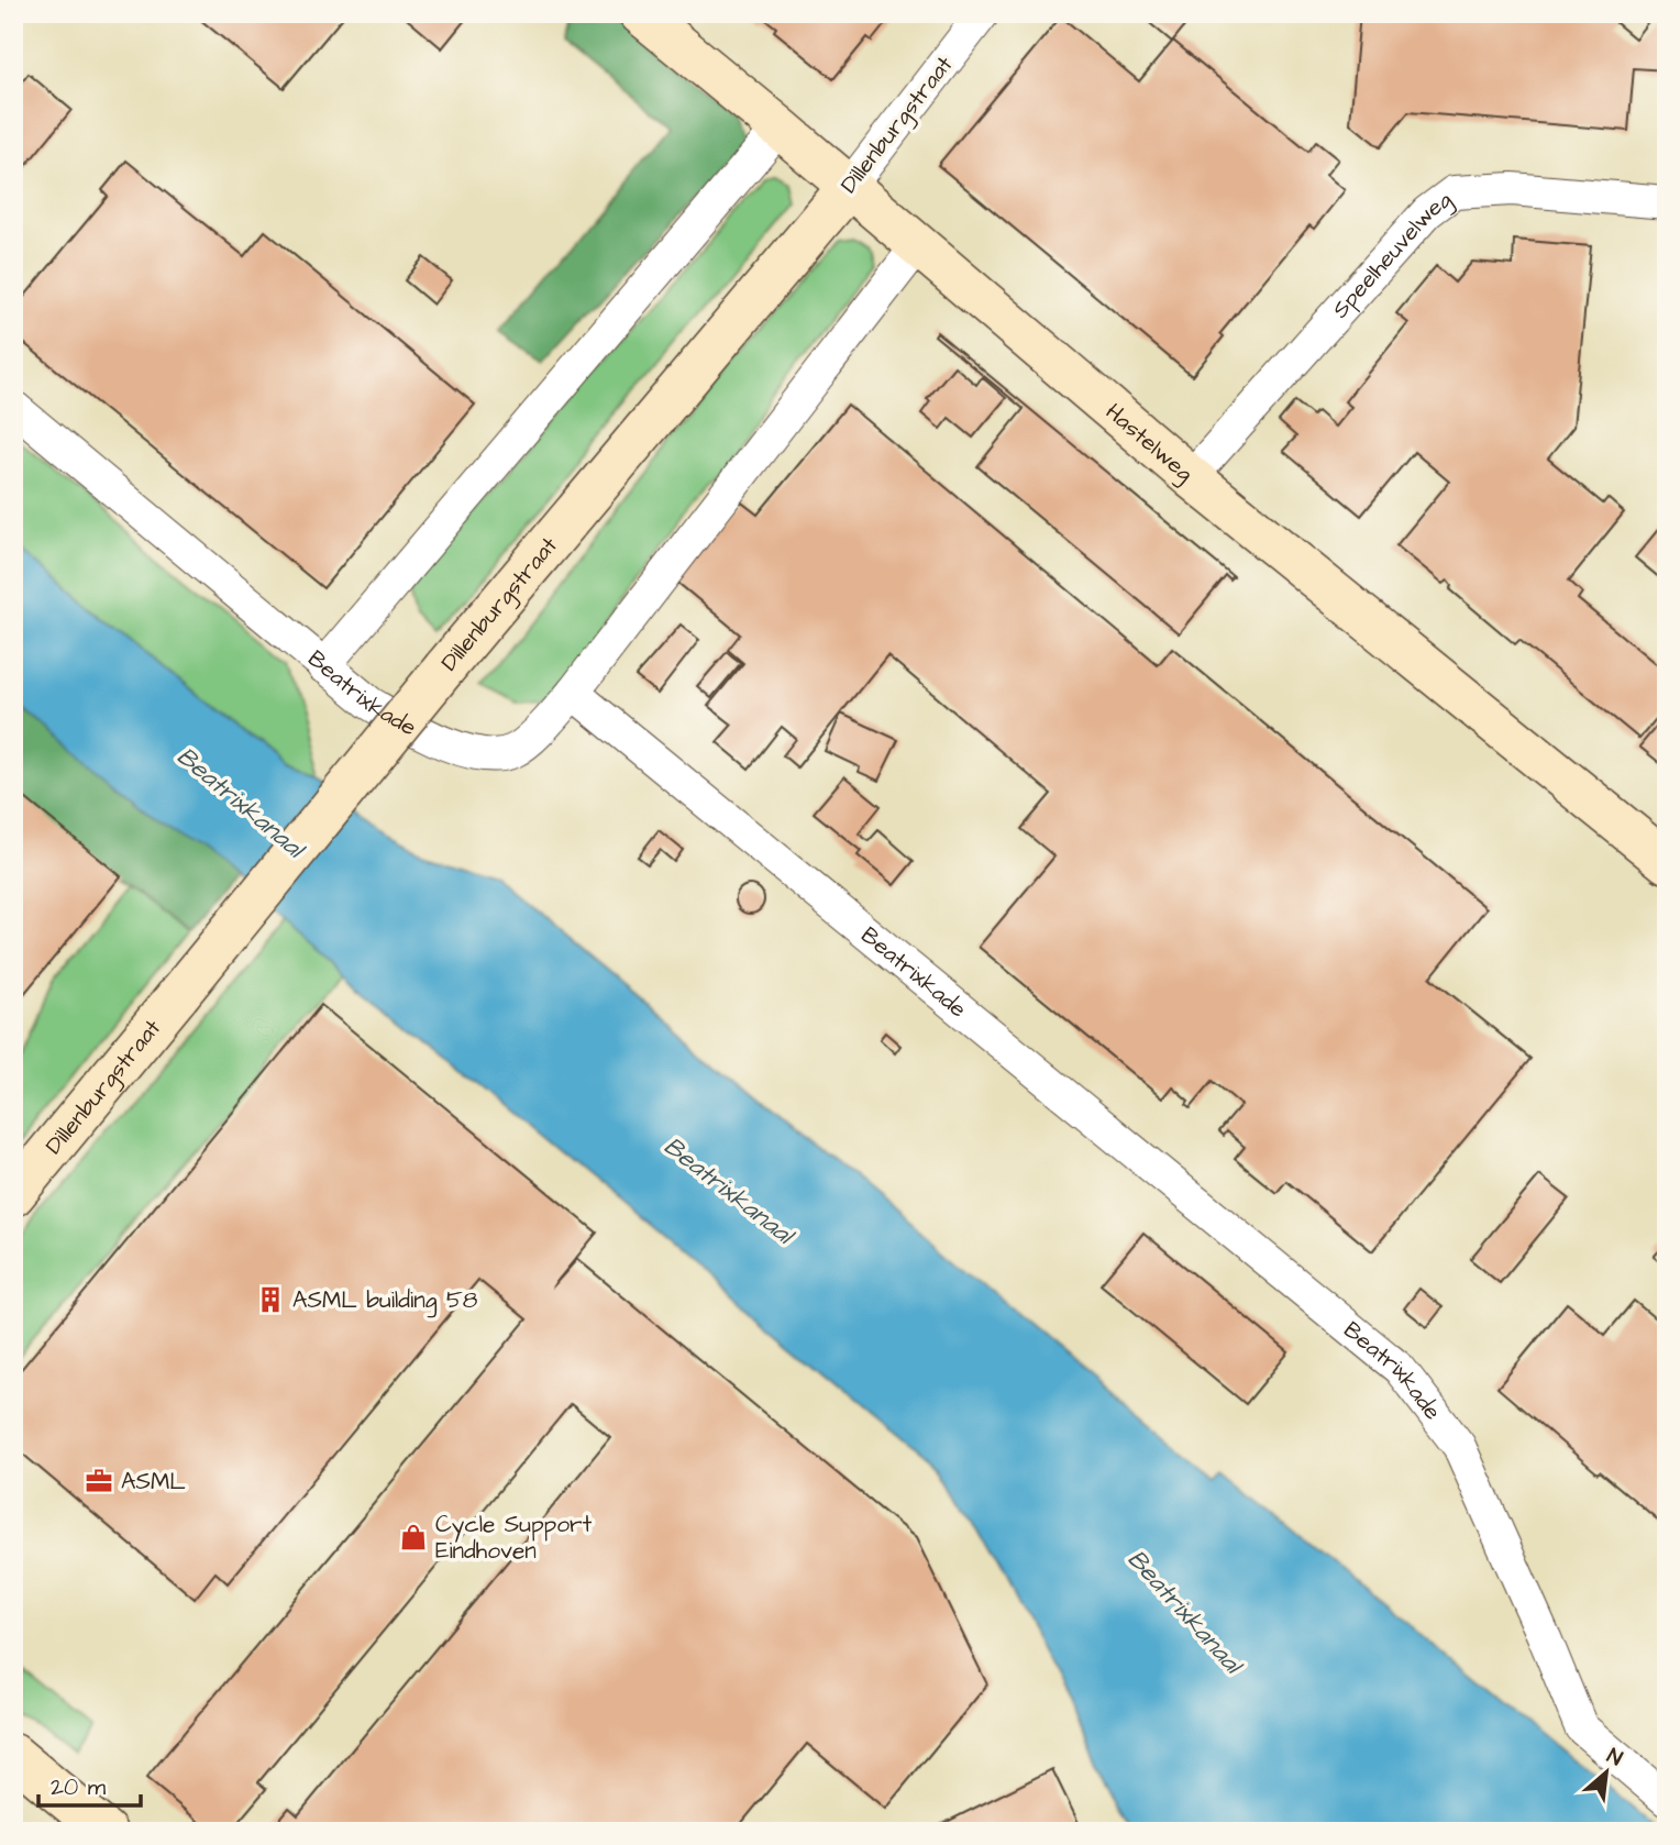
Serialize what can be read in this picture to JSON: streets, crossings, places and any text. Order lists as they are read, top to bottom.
{
  "streets": {
    "street": [
      "Dillenburgstraat",
      "Speelheuvelweg",
      "Hastelweg",
      "Beatrixkade"
    ]
  },
  "crossings": [
    ["Dillenburgstraat", "Hastelweg"],
    ["Speelheuvelweg", "Hastelweg"]
  ],
  "water": ["Beatrixkanaal"],
  "places": {
    "building": ["ASML building 58"],
    "office": ["ASML"],
    "shop": ["Cycle Support Eindhoven"]
  },
  "scale_bar": "20 m",
  "north": "top right"
}
